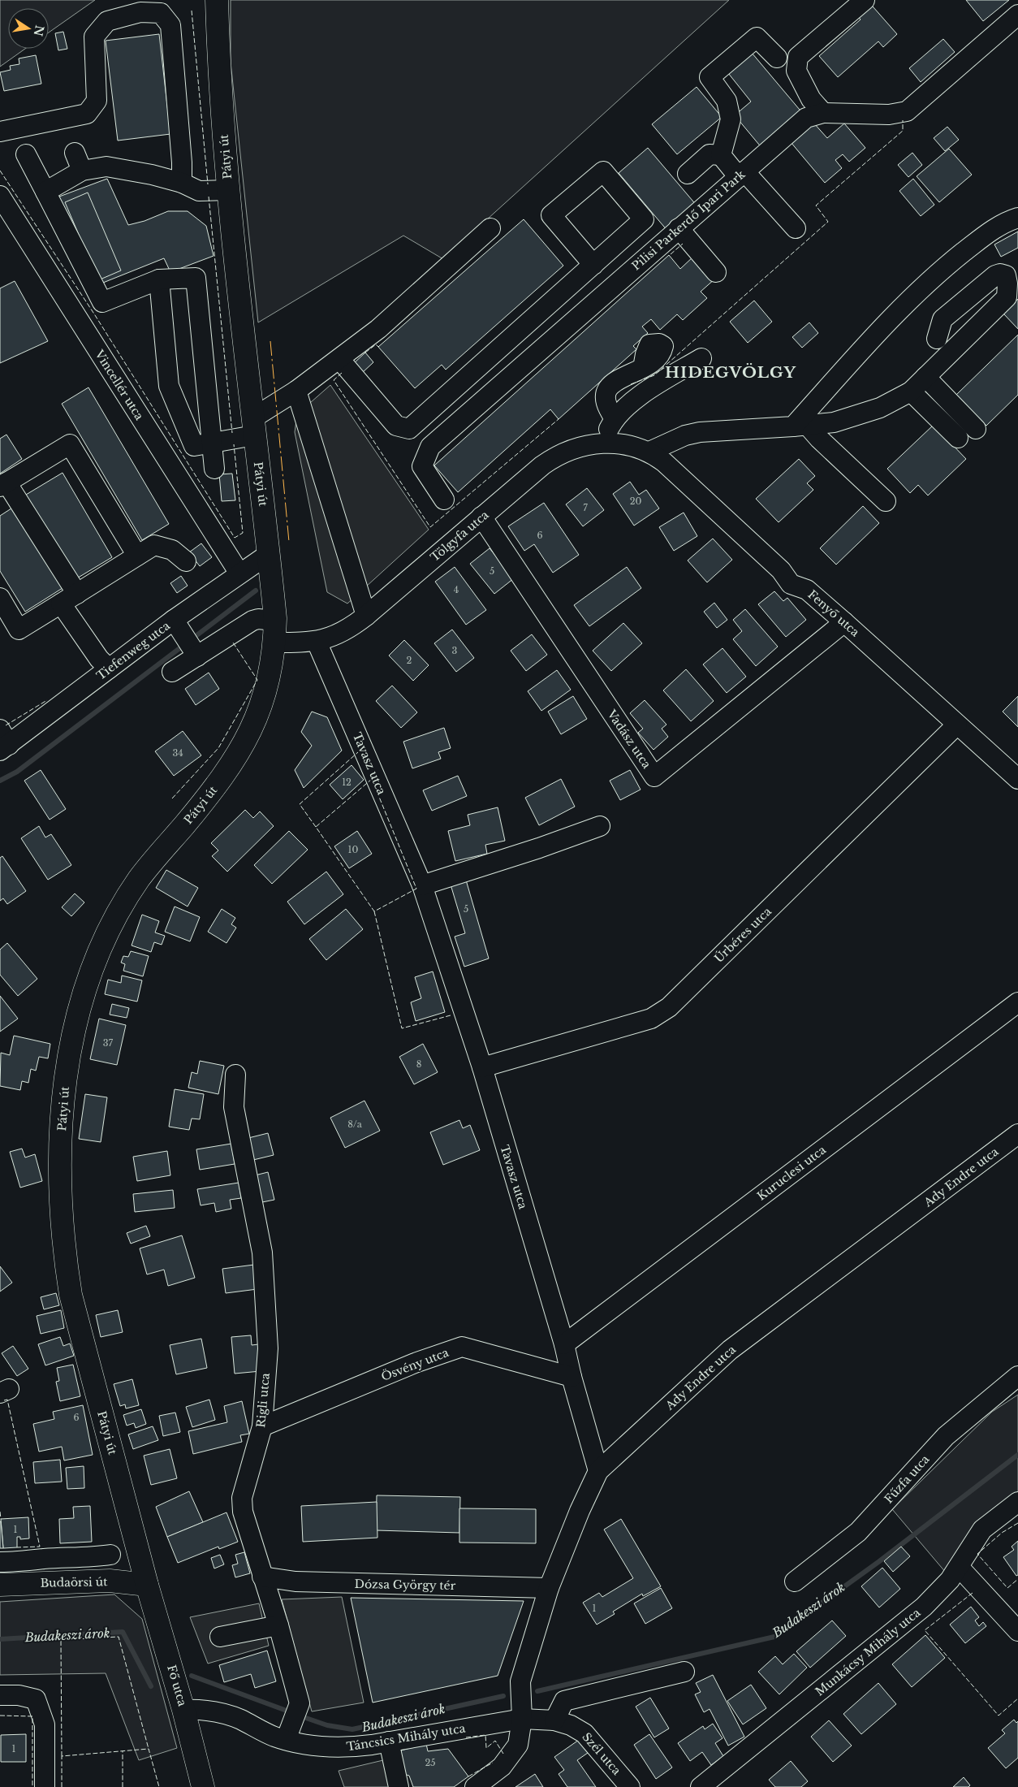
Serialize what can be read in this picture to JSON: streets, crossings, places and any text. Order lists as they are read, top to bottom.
{
  "streets": {
    "main road": ["Pátyi út", "Budaörsi út", "Fő utca"],
    "street": [
      "Pilisi Parkerdő Ipari Park",
      "Vincellér utca",
      "Tölgyfa utca",
      "Fenyő utca",
      "Tiefenweg utca",
      "Vadász utca",
      "Tavasz utca",
      "Úrbéres utca",
      "Kuruclesi utca",
      "Ady Endre utca",
      "Ösvény utca",
      "Rigli utca",
      "Fűzfa utca",
      "Dózsa György tér",
      "Munkácsy Mihály utca",
      "Táncsics Mihály utca",
      "Szél utca"
    ]
  },
  "crossings": [
    ["Pátyi út", "Tölgyfa utca"],
    ["Pátyi út", "Tiefenweg utca"],
    ["Pátyi út", "Budaörsi út"],
    ["Pátyi út", "Fő utca"],
    ["Vincellér utca", "Tiefenweg utca"],
    ["Tölgyfa utca", "Fenyő utca"],
    ["Tölgyfa utca", "Vadász utca"],
    ["Tölgyfa utca", "Tavasz utca"],
    ["Fenyő utca", "Vadász utca"],
    ["Fenyő utca", "Úrbéres utca"],
    ["Tavasz utca", "Úrbéres utca"],
    ["Tavasz utca", "Kuruclesi utca"],
    ["Tavasz utca", "Ady Endre utca"],
    ["Tavasz utca", "Ösvény utca"],
    ["Ady Endre utca", "Dózsa György tér"],
    ["Ady Endre utca", "Táncsics Mihály utca"],
    ["Ady Endre utca", "Szél utca"],
    ["Ösvény utca", "Rigli utca"],
    ["Rigli utca", "Dózsa György tér"],
    ["Rigli utca", "Táncsics Mihály utca"],
    ["Budaörsi út", "Fő utca"],
    ["Fő utca", "Táncsics Mihály utca"],
    ["Táncsics Mihály utca", "Szél utca"]
  ],
  "districts": ["HIDEGVÖLGY"],
  "water": ["Budakeszi árok"],
  "house_numbers": [
    "20",
    "7",
    "6",
    "5",
    "4",
    "3",
    "2",
    "34",
    "12",
    "10",
    "5",
    "37",
    "8",
    "8/a",
    "6",
    "1",
    "1",
    "1",
    "25"
  ],
  "north": "right"
}
